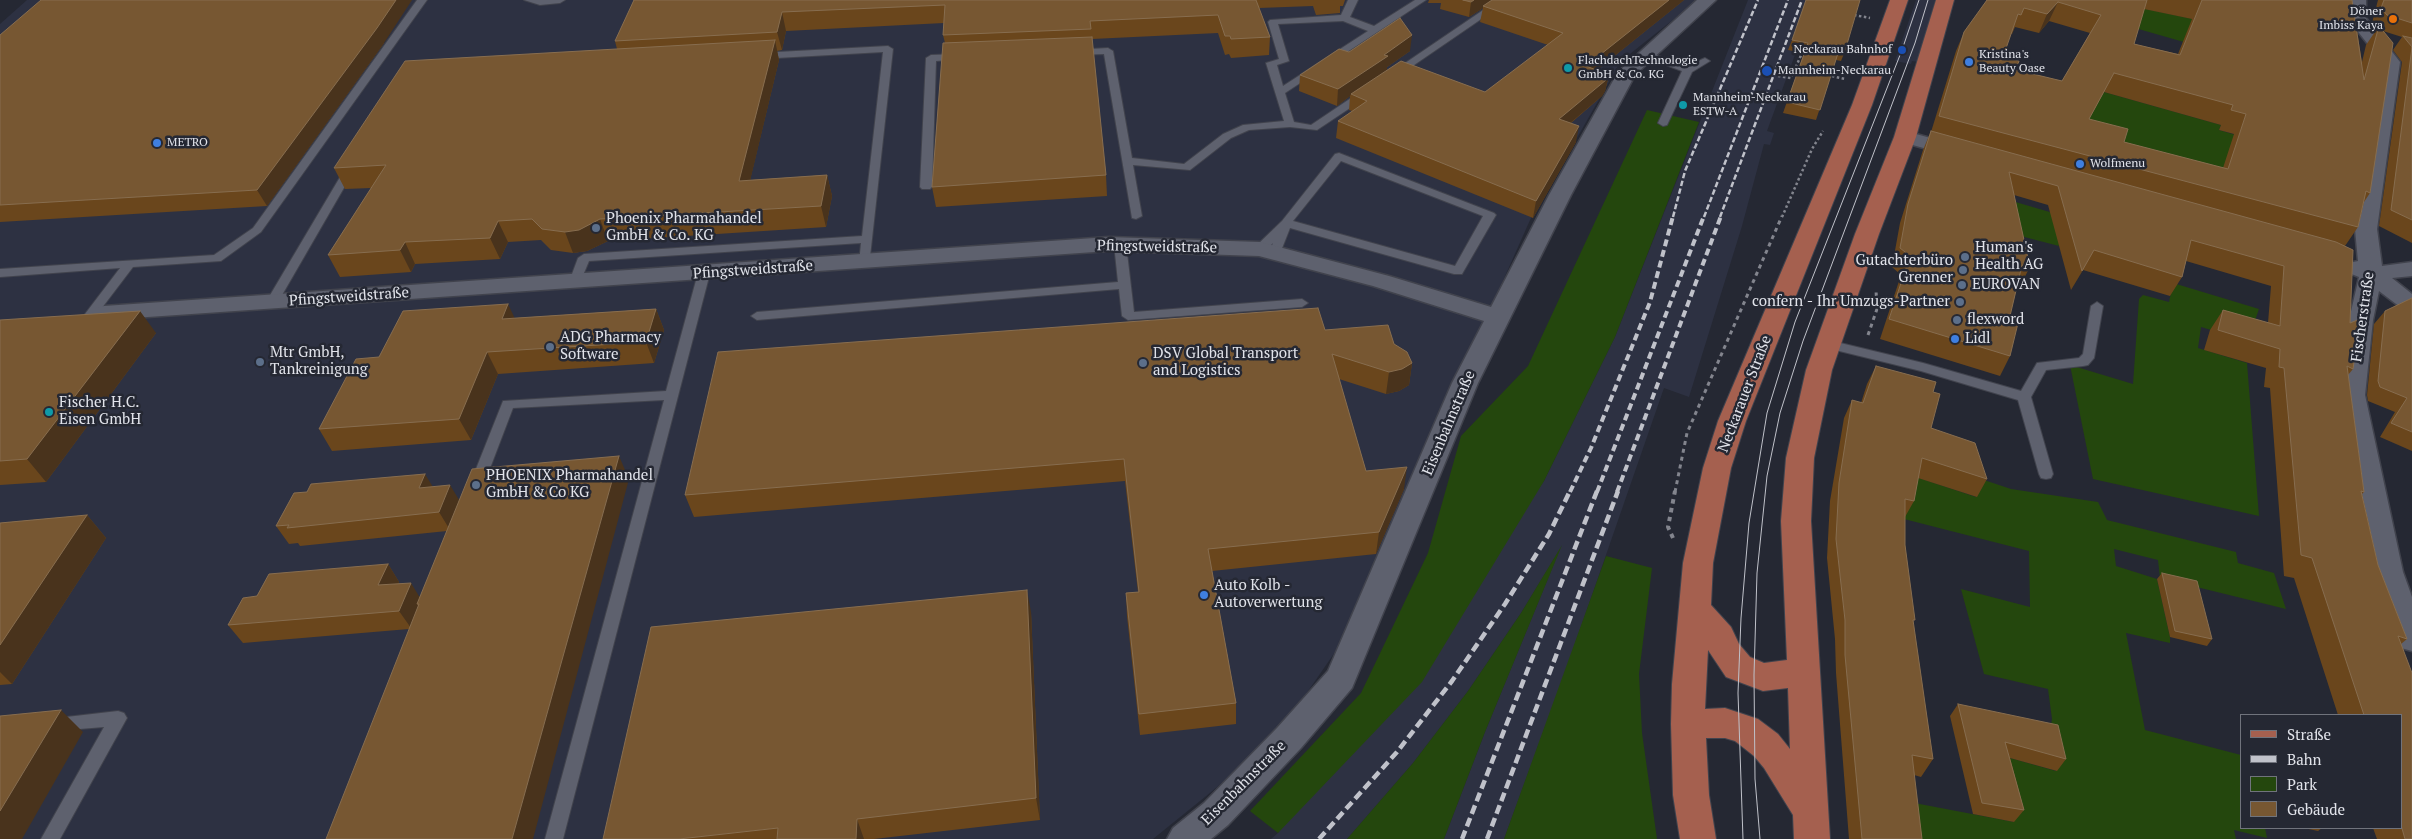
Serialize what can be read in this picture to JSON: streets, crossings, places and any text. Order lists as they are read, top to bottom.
{
  "streets": {
    "main road": ["Neckarauer Straße"],
    "street": ["Pfingstweidstraße", "Fischerstraße", "Eisenbahnstraße"]
  },
  "crossings": [
    ["Pfingstweidstraße", "Eisenbahnstraße"]
  ],
  "places": [
    "Döner Imbiss Kaya",
    "Neckarau Bahnhof",
    "Kristina's Beauty Oase",
    "FlachdachTechnologie GmbH & Co. KG",
    "Mannheim-Neckarau",
    "Mannheim-Neckarau ESTW-A",
    "METRO",
    "Wolfmenu",
    "Phoenix Pharmahandel GmbH & Co. KG",
    "Human's Health AG",
    "Gutachterbüro Grenner",
    "EUROVAN",
    "confern - Ihr Umzugs-Partner",
    "flexword",
    "Lidl",
    "ADG Pharmacy Software",
    "Mtr GmbH, Tankreinigung",
    "DSV Global Transport and Logistics",
    "Fischer H.C. Eisen GmbH",
    "PHOENIX Pharmahandel GmbH & Co KG",
    "Auto Kolb - Autoverwertung"
  ],
  "legend": [
    "Straße",
    "Bahn",
    "Park",
    "Gebäude"
  ]
}
